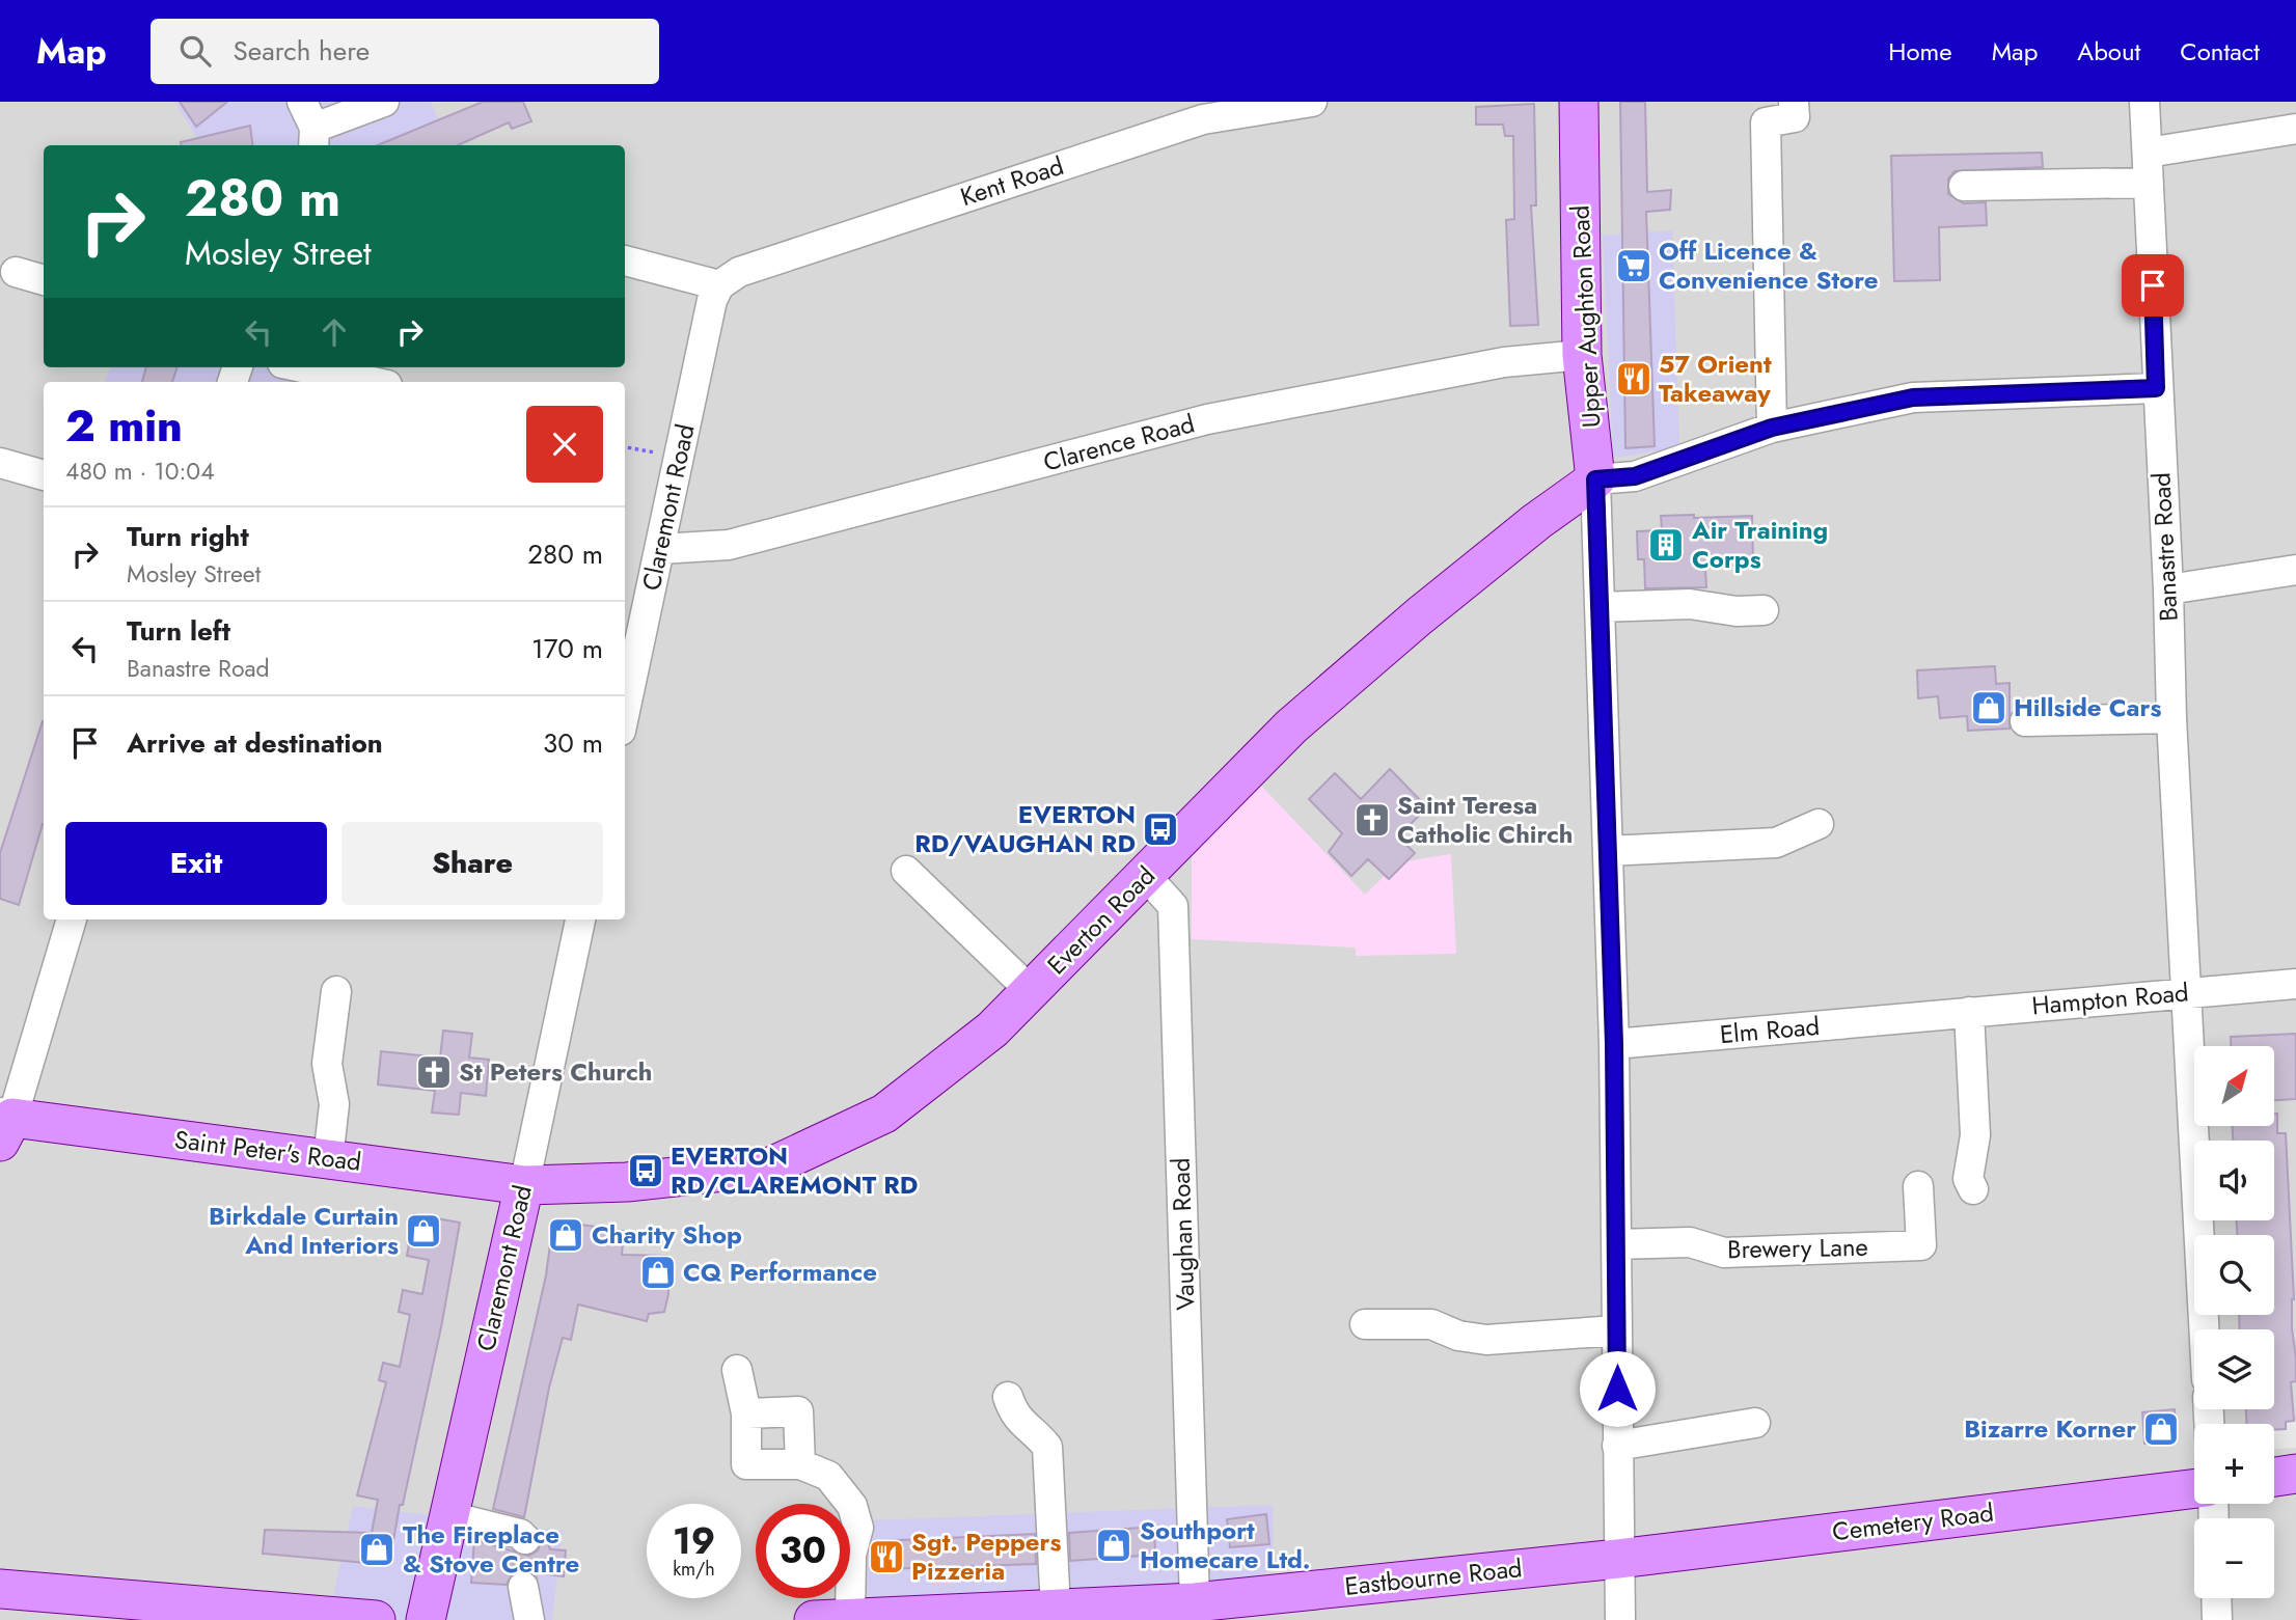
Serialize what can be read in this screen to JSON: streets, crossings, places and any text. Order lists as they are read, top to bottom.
{
  "streets": {
    "main road": [
      "Upper Aughton Road",
      "Claremont Road",
      "Everton Road",
      "Saint Peter's Road",
      "Cemetery Road",
      "Eastbourne Road"
    ],
    "street": [
      "Kent Road",
      "Clarence Road",
      "Banastre Road",
      "Hampton Road",
      "Elm Road",
      "Vaughan Road",
      "Brewery Lane"
    ]
  },
  "crossings": [
    ["Kent Road", "Claremont Road"],
    ["Upper Aughton Road", "Clarence Road"],
    ["Upper Aughton Road", "Everton Road"],
    ["Upper Aughton Road", "Elm Road"],
    ["Upper Aughton Road", "Brewery Lane"],
    ["Upper Aughton Road", "Cemetery Road"],
    ["Upper Aughton Road", "Eastbourne Road"],
    ["Clarence Road", "Claremont Road"],
    ["Claremont Road", "Everton Road"],
    ["Claremont Road", "Saint Peter's Road"],
    ["Banastre Road", "Hampton Road"],
    ["Everton Road", "Saint Peter's Road"],
    ["Everton Road", "Vaughan Road"],
    ["Hampton Road", "Elm Road"],
    ["Vaughan Road", "Eastbourne Road"],
    ["Cemetery Road", "Eastbourne Road"]
  ],
  "places": {
    "supermarket": ["Off Licence & Convenience Store"],
    "restaurant": ["57 Orient Takeaway", "Sgt. Peppers Pizzeria"],
    "building": ["Air Training Corps"],
    "shop": [
      "Hillside Cars",
      "Birkdale Curtain And Interiors",
      "Charity Shop",
      "CQ Performance",
      "Bizarre Korner",
      "Southport Homecare Ltd.",
      "The Fireplace & Stove Centre"
    ],
    "church": ["Saint Teresa Catholic Chirch", "St Peters Church"],
    "bus stop": ["EVERTON RD/VAUGHAN RD", "EVERTON RD/CLAREMONT RD"]
  },
  "north": "top right",
  "page": {
    "header": "Map",
    "search": "Search here",
    "nav": [
      "Home",
      "Map",
      "About",
      "Contact"
    ],
    "turn": ["280 m", "Mosley Street"],
    "heading": ["2 min", "480 m · 10:04"],
    "list": [
      {
        "name": "Turn right",
        "note": "Mosley Street",
        "value": "280 m"
      },
      {
        "name": "Turn left",
        "note": "Banastre Road",
        "value": "170 m"
      },
      {
        "name": "Arrive at destination",
        "value": "30 m"
      }
    ],
    "buttons": ["Exit", "Share"],
    "map_buttons": ["+", "−"],
    "speed": "19 km/h",
    "limit": "30"
  }
}
